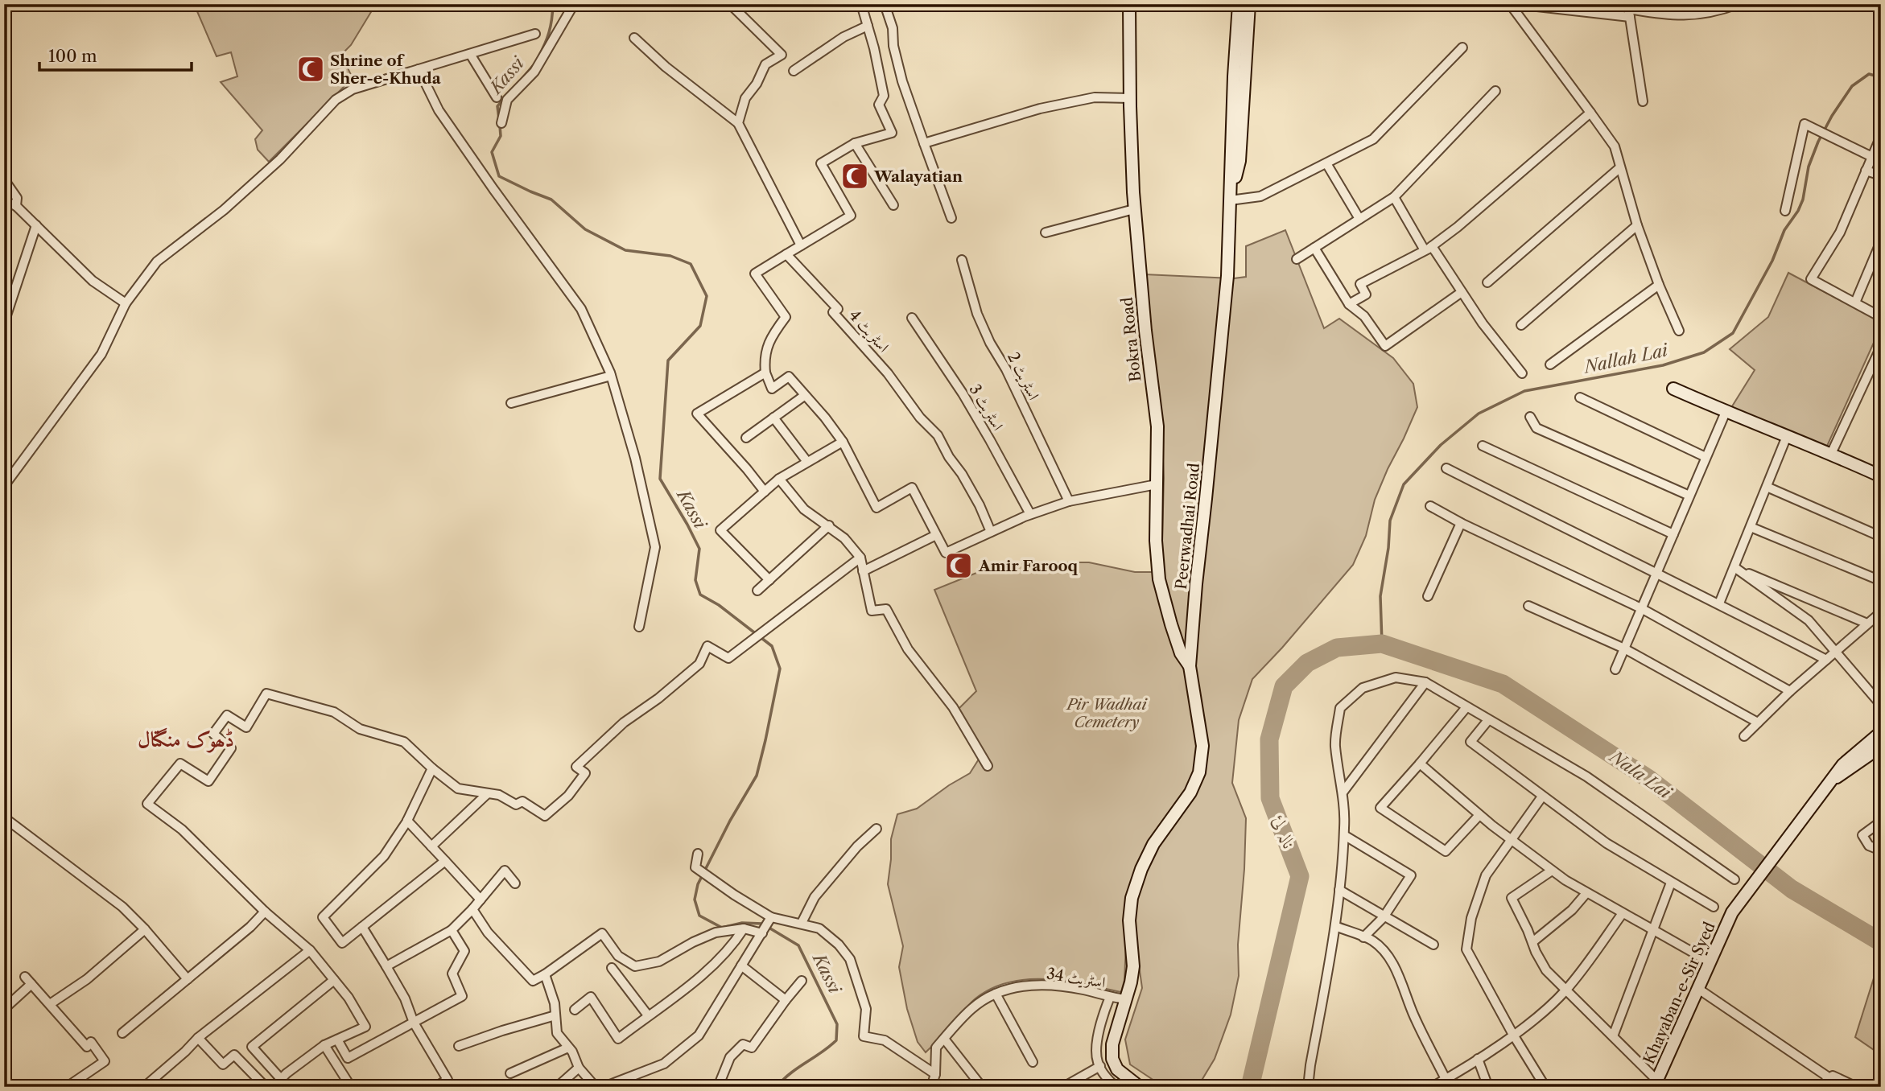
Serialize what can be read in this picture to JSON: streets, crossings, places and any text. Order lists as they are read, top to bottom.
{
  "streets": {
    "main road": ["Bokra Road", "Peerwadhai Road", "Khayaban-e-Sir Syed"],
    "street": [
      "اسٹریٹ 4",
      "اسٹریٹ 2",
      "اسٹریٹ 3",
      "اسٹریٹ 34"
    ]
  },
  "crossings": [
    ["Bokra Road", "Peerwadhai Road"],
    ["Peerwadhai Road", "اسٹریٹ 34"]
  ],
  "districts": ["ڈھوک منگتال"],
  "water": [
    "Kassi",
    "Nallah Lai",
    "Nala Lai",
    "نالہ لئ"
  ],
  "parks": ["Pir Wadhai Cemetery"],
  "places": {
    "mosque": ["Shrine of Sher-e-Khuda", "Walayatian", "Amir Farooq"]
  },
  "scale_bar": "100 m"
}
